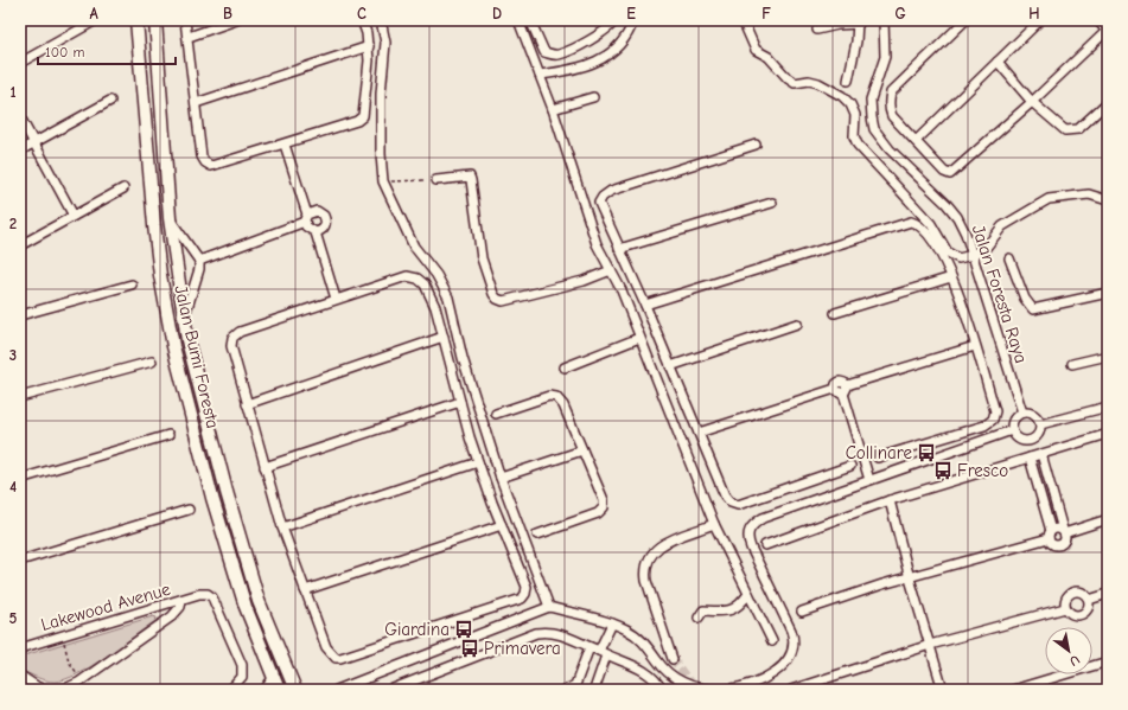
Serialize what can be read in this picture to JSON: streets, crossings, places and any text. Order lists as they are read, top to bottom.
{
  "streets": {
    "main road": ["Jalan Bumi Foresta"],
    "street": ["Jalan Foresta Raya", "Lakewood Avenue"]
  },
  "places": {
    "bus stop": [
      "Collinare",
      "Fresco",
      "Giardina",
      "Primavera"
    ]
  },
  "scale_bar": "100 m",
  "north": "bottom right",
  "grid": {
    "columns": [
      "A",
      "B",
      "C",
      "D",
      "E",
      "F",
      "G",
      "H"
    ],
    "rows": [
      "1",
      "2",
      "3",
      "4",
      "5"
    ]
  }
}
